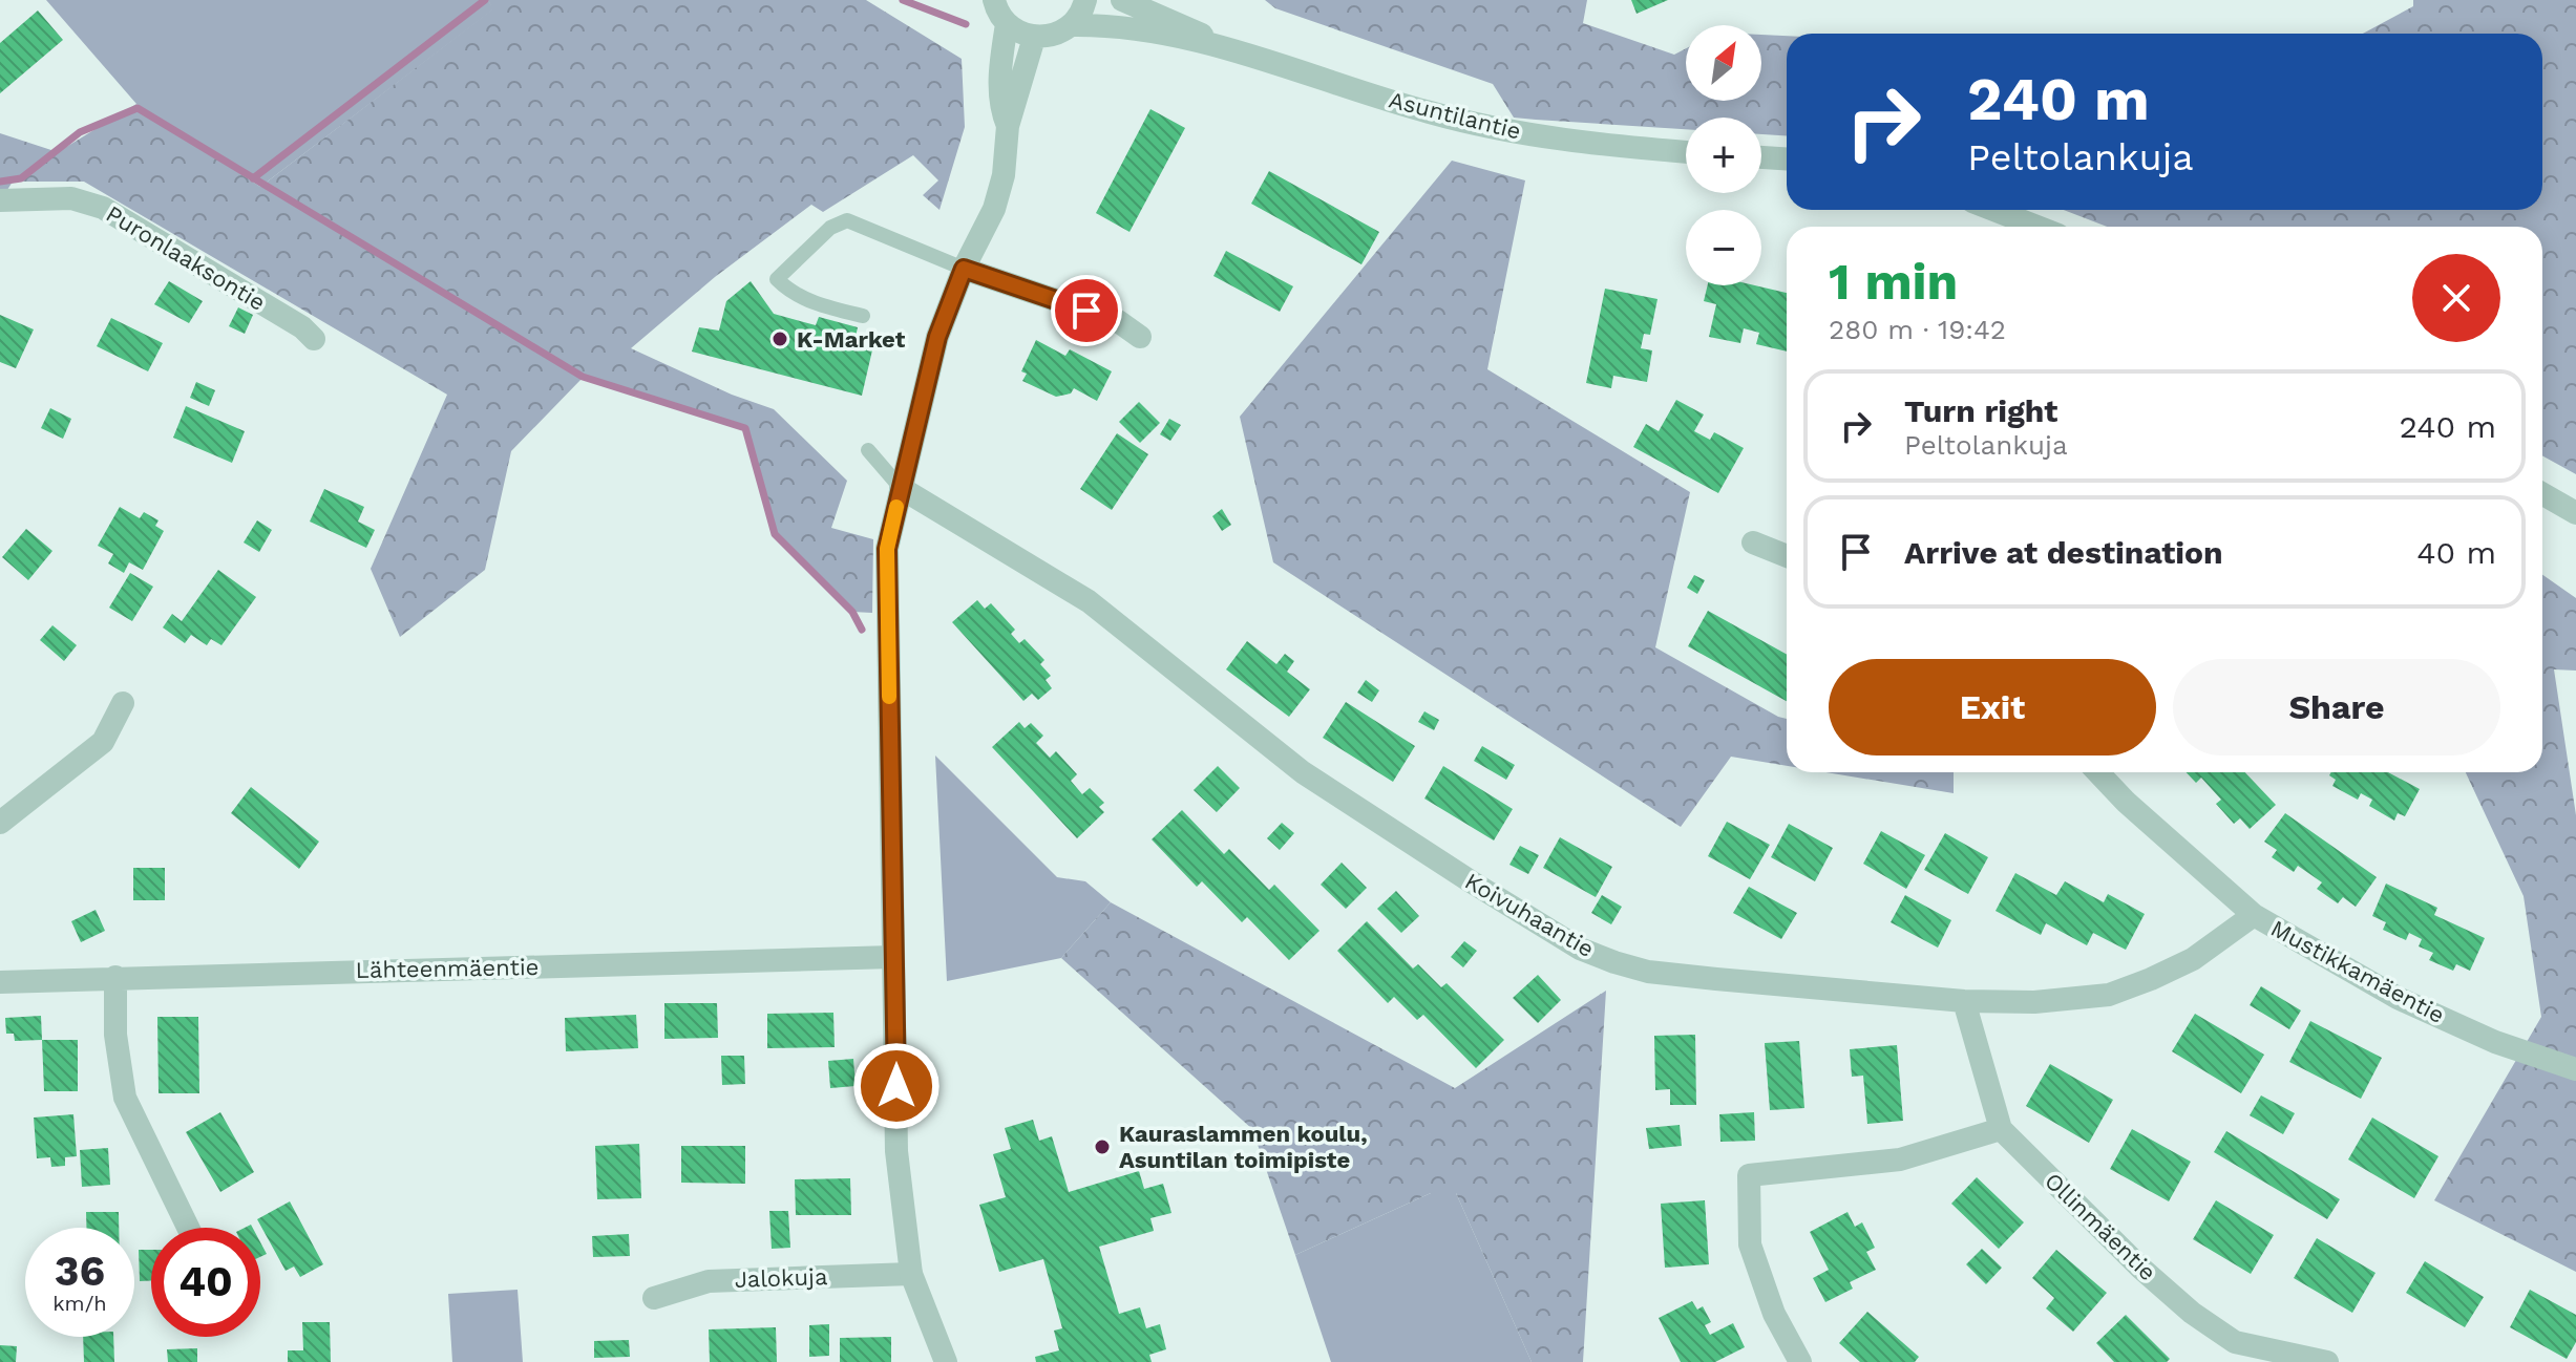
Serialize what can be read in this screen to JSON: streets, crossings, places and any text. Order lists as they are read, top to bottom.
{
  "streets": {
    "street": [
      "Asuntilantie",
      "Puronlaaksontie",
      "Koivuhaantie",
      "Lähteenmäentie",
      "Mustikkamäentie",
      "Ollinmäentie",
      "Jalokuja"
    ]
  },
  "crossings": [
    ["Koivuhaantie", "Mustikkamäentie"],
    ["Koivuhaantie", "Ollinmäentie"]
  ],
  "places": ["K-Market", "Kauraslammen koulu, Asuntilan toimipiste"],
  "north": "top right",
  "page": {
    "map_buttons": ["+", "−"],
    "turn": ["240 m", "Peltolankuja"],
    "heading": ["1 min", "280 m · 19:42"],
    "list": [
      {
        "name": "Turn right",
        "note": "Peltolankuja",
        "value": "240 m"
      },
      {
        "name": "Arrive at destination",
        "value": "40 m"
      }
    ],
    "buttons": ["Exit", "Share"],
    "speed": "36 km/h",
    "limit": "40"
  }
}
